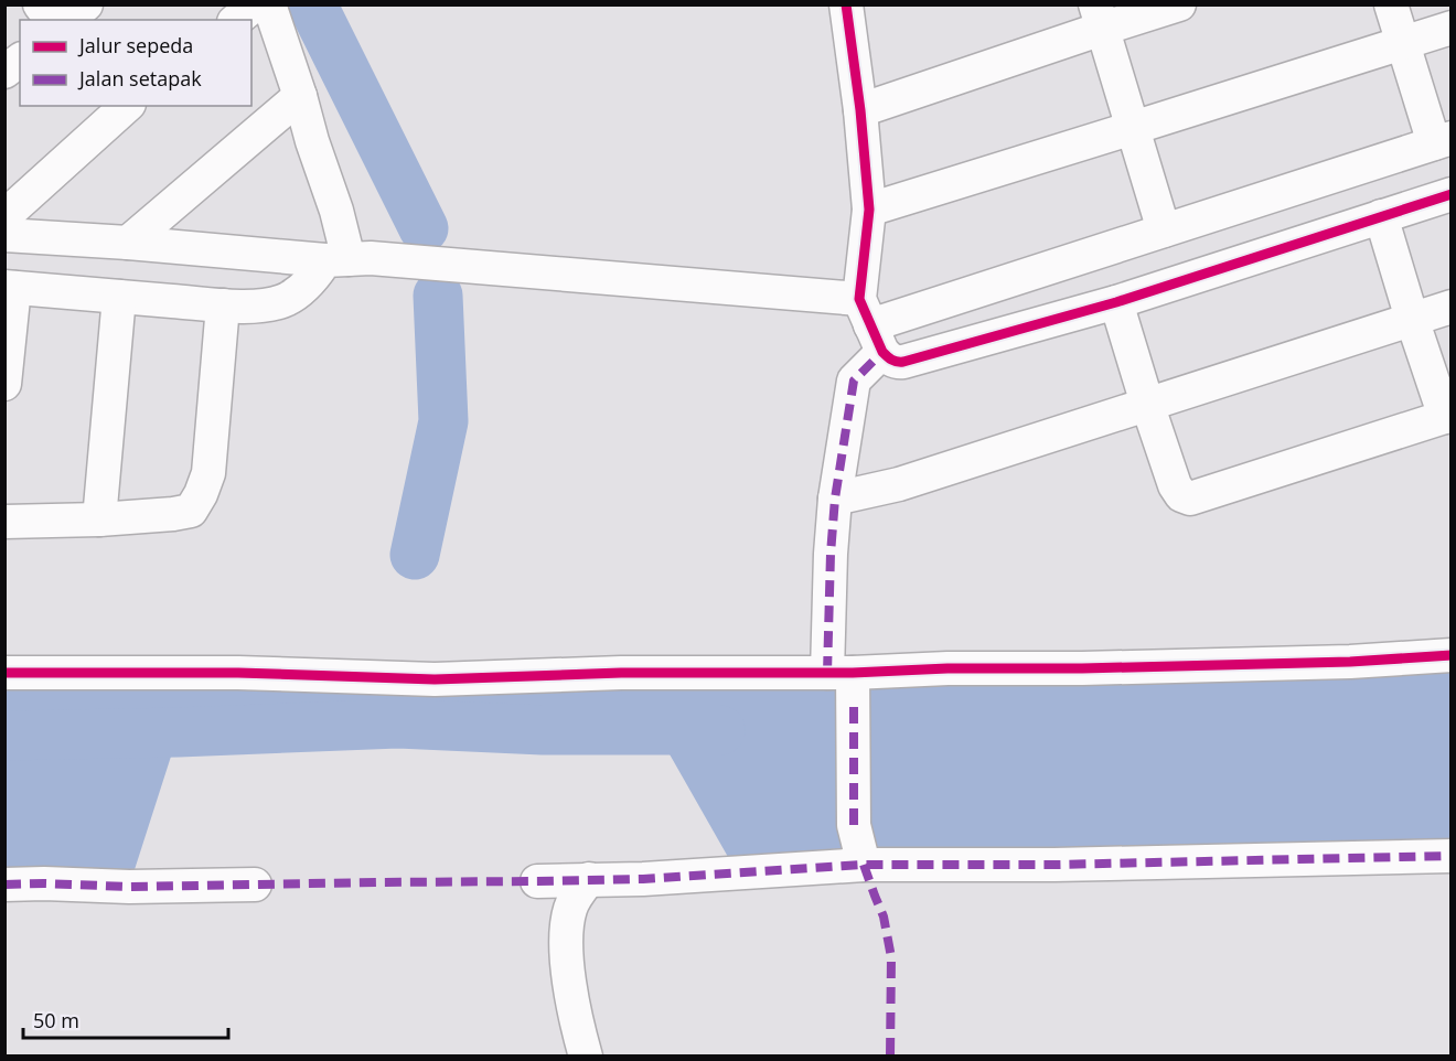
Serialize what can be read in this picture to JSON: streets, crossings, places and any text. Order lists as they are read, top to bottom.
{
  "legend": ["Jalur sepeda", "Jalan setapak"],
  "scale_bar": "50 m"
}
